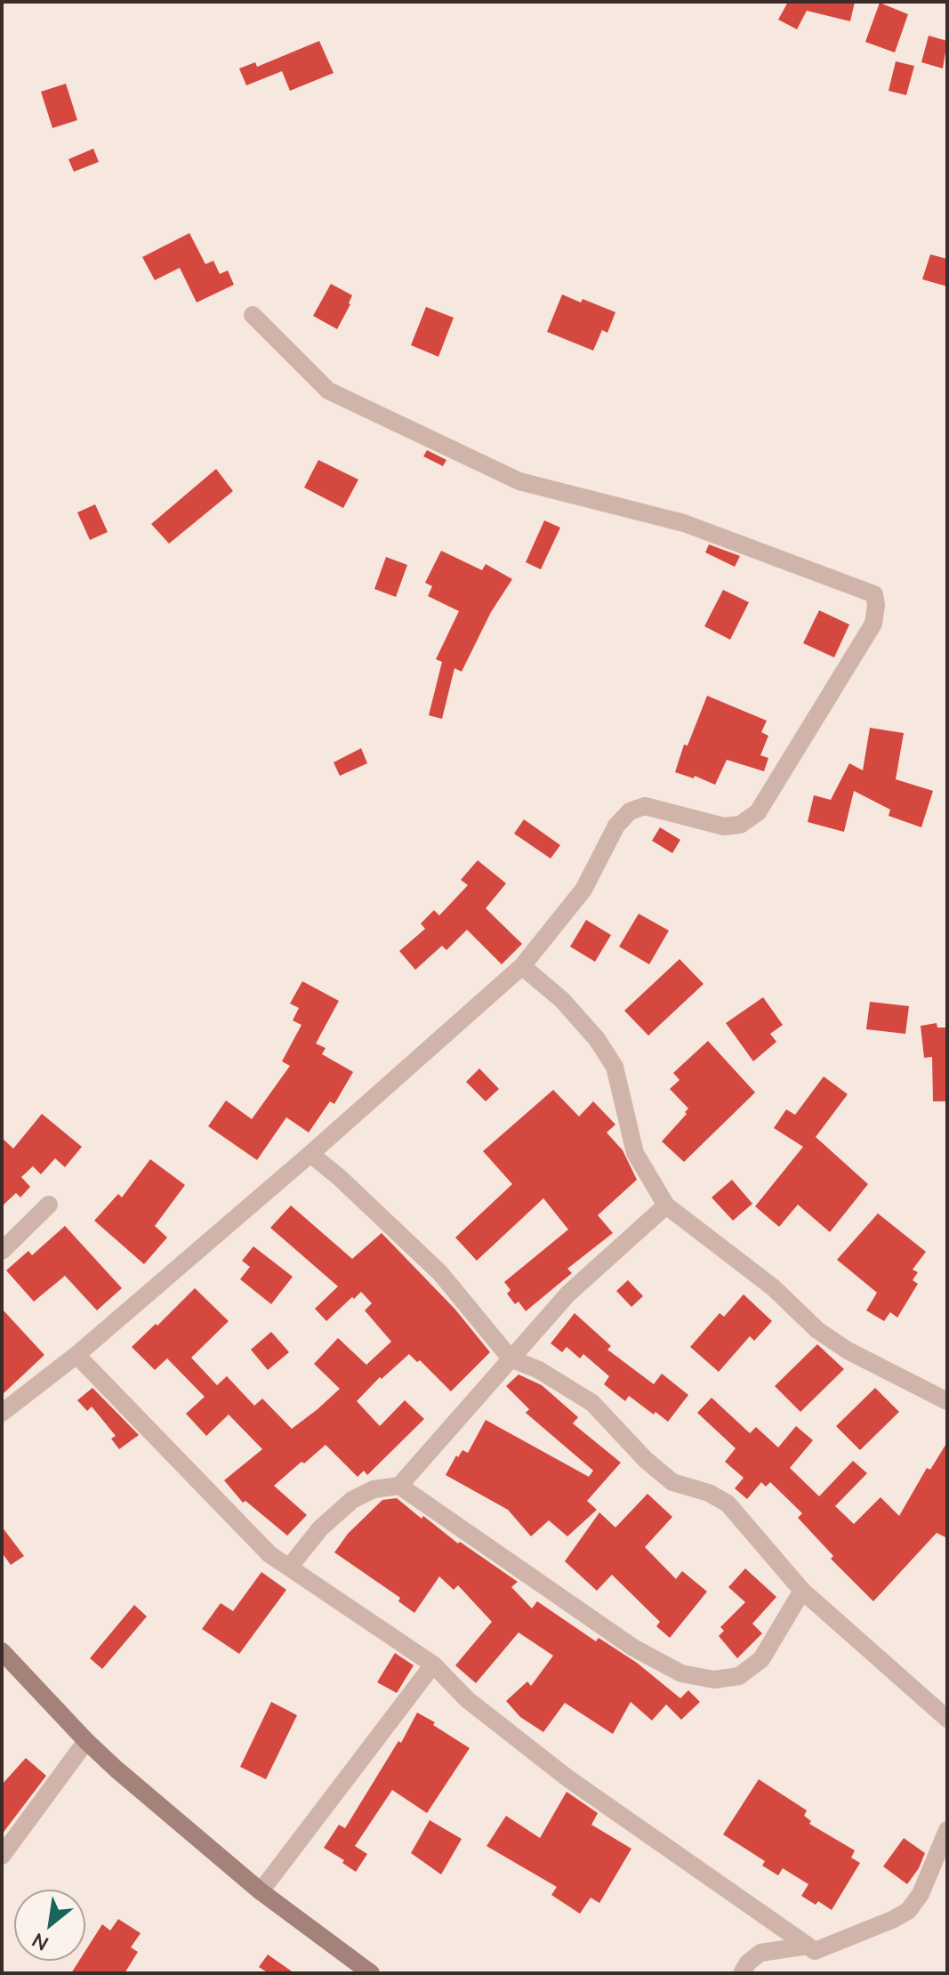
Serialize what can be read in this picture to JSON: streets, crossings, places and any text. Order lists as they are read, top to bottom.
{
  "north": "bottom left"
}
